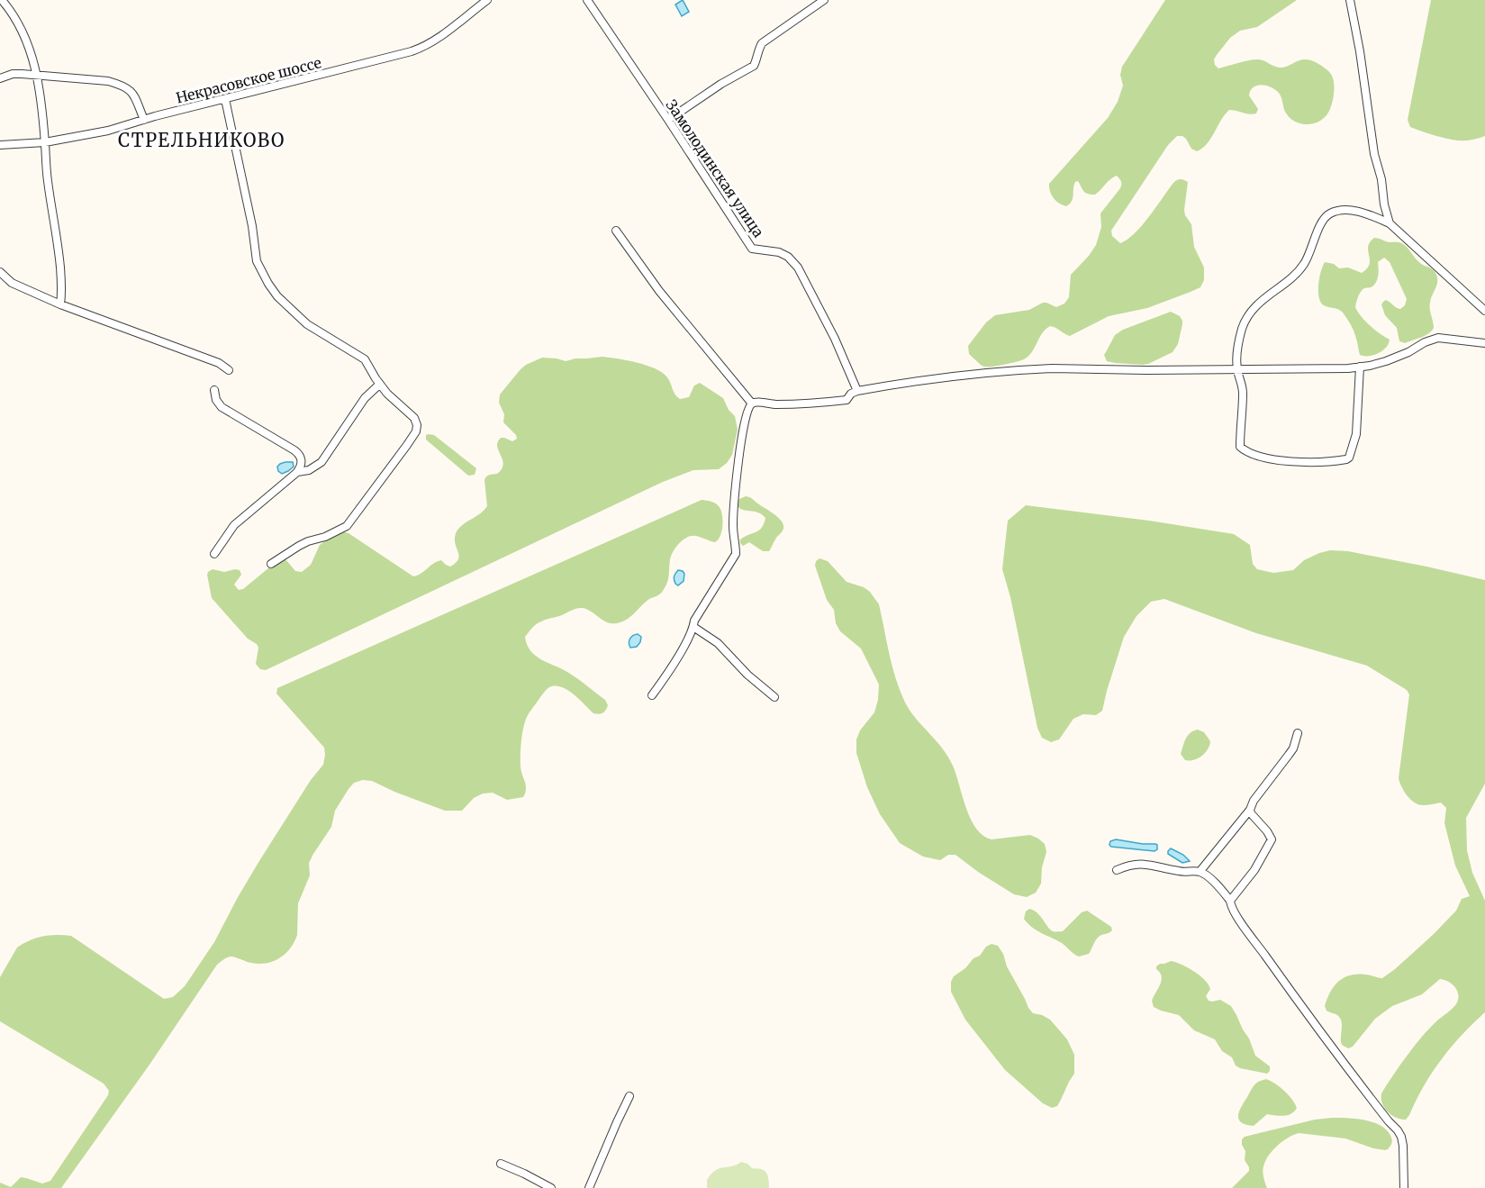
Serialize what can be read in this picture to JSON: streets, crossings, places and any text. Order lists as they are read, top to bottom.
{
  "streets": {
    "street": ["Некрасовское шоссе", "Замолодинская улица"]
  },
  "districts": ["СТРЕЛЬНИКОВО"]
}
